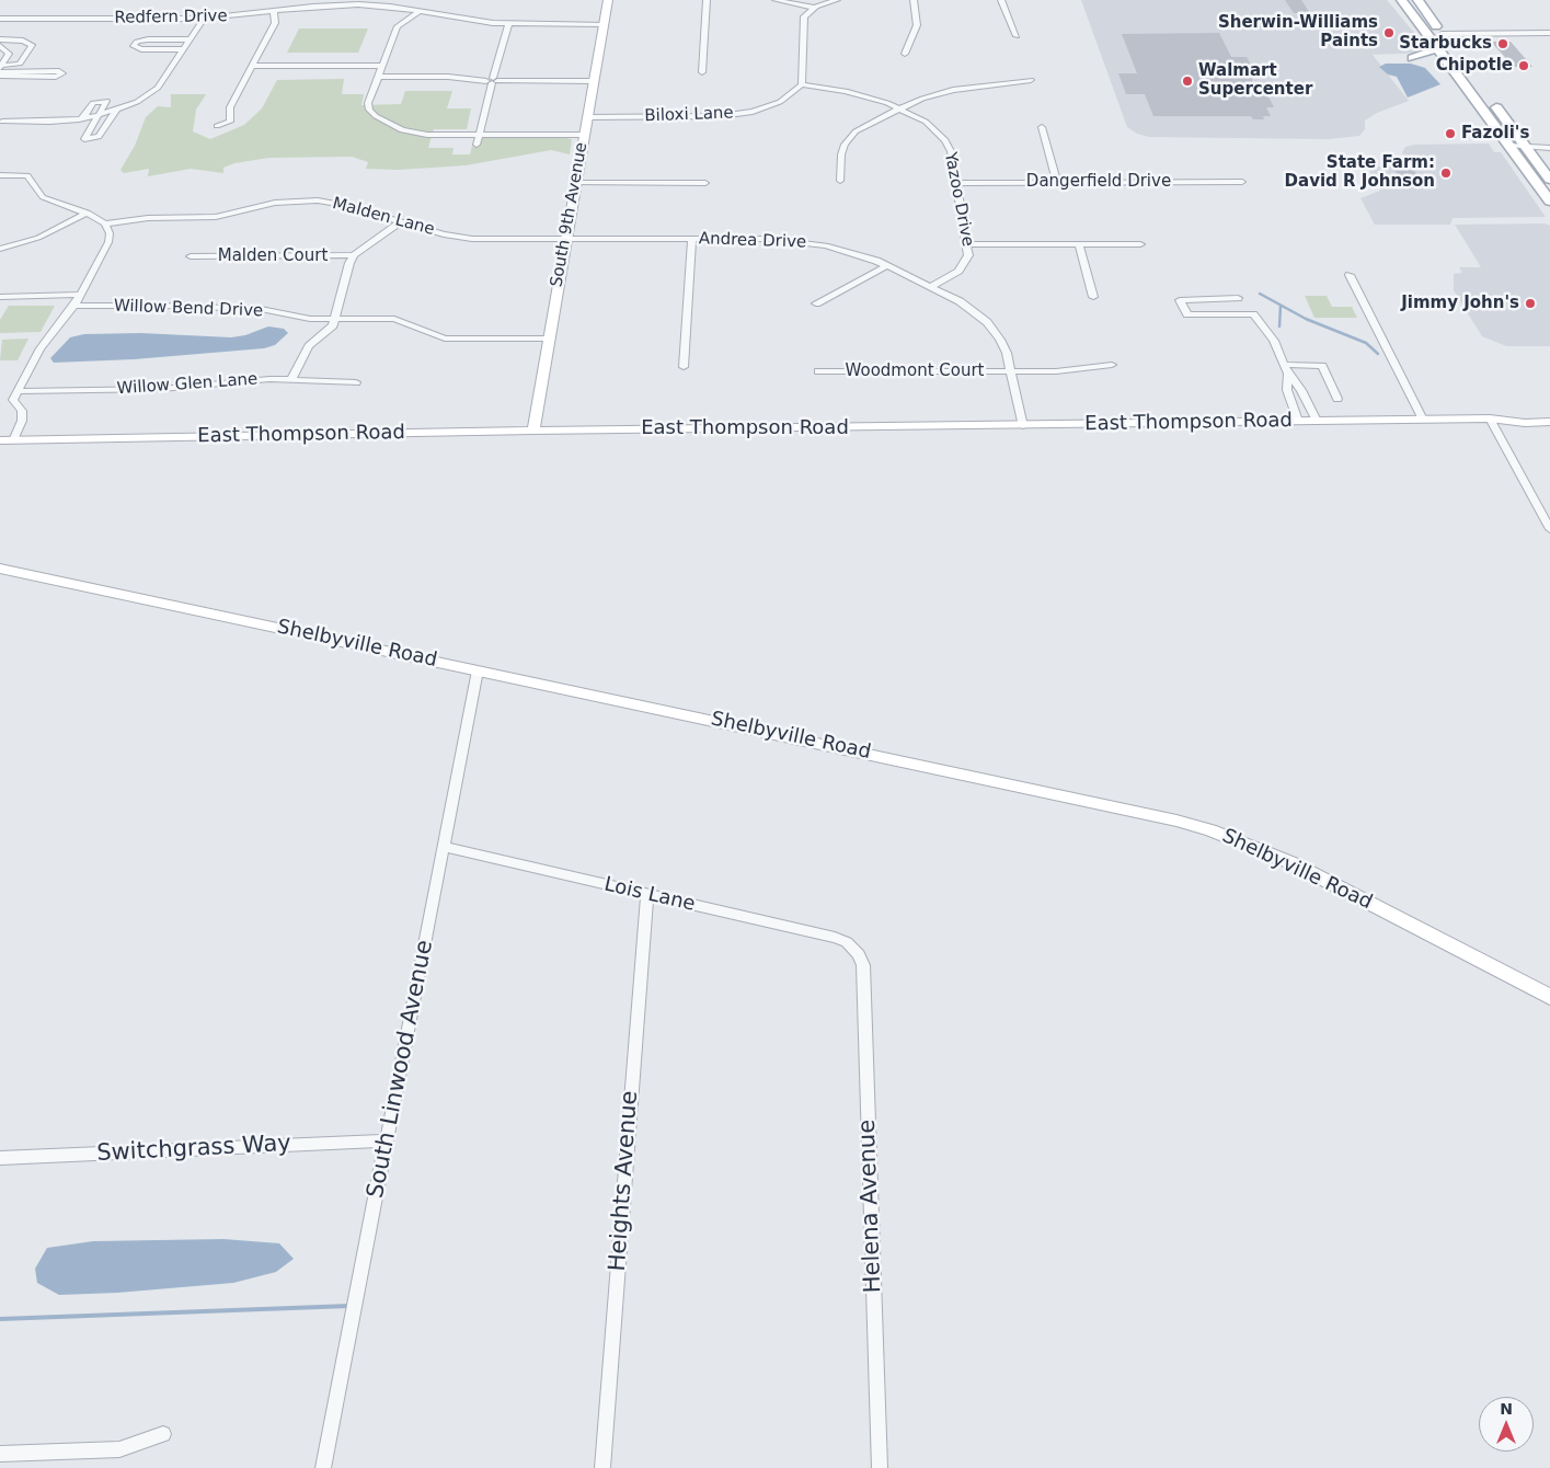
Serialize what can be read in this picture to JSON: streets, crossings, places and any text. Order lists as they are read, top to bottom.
{
  "streets": {
    "main road": ["South 9th Avenue", "East Thompson Road", "Shelbyville Road"],
    "street": [
      "Redfern Drive",
      "Biloxi Lane",
      "Dangerfield Drive",
      "Yazoo Drive",
      "Malden Lane",
      "Andrea Drive",
      "Malden Court",
      "Willow Bend Drive",
      "Woodmont Court",
      "Willow Glen Lane",
      "Lois Lane",
      "South Linwood Avenue",
      "Switchgrass Way",
      "Heights Avenue",
      "Helena Avenue"
    ]
  },
  "crossings": [
    ["Redfern Drive", "South 9th Avenue"],
    ["Biloxi Lane", "Yazoo Drive"],
    ["Biloxi Lane", "South 9th Avenue"],
    ["Dangerfield Drive", "Yazoo Drive"],
    ["Yazoo Drive", "Andrea Drive"],
    ["South 9th Avenue", "Malden Lane"],
    ["South 9th Avenue", "Andrea Drive"],
    ["South 9th Avenue", "Willow Bend Drive"],
    ["South 9th Avenue", "East Thompson Road"],
    ["Malden Lane", "Andrea Drive"],
    ["Shelbyville Road", "South Linwood Avenue"],
    ["Lois Lane", "South Linwood Avenue"],
    ["Lois Lane", "Heights Avenue"],
    ["Lois Lane", "Helena Avenue"],
    ["South Linwood Avenue", "Switchgrass Way"]
  ],
  "places": [
    "Sherwin-Williams Paints",
    "Starbucks",
    "Chipotle",
    "Walmart Supercenter",
    "Fazoli's",
    "State Farm: David R Johnson",
    "Jimmy John's"
  ],
  "north": "top"
}
